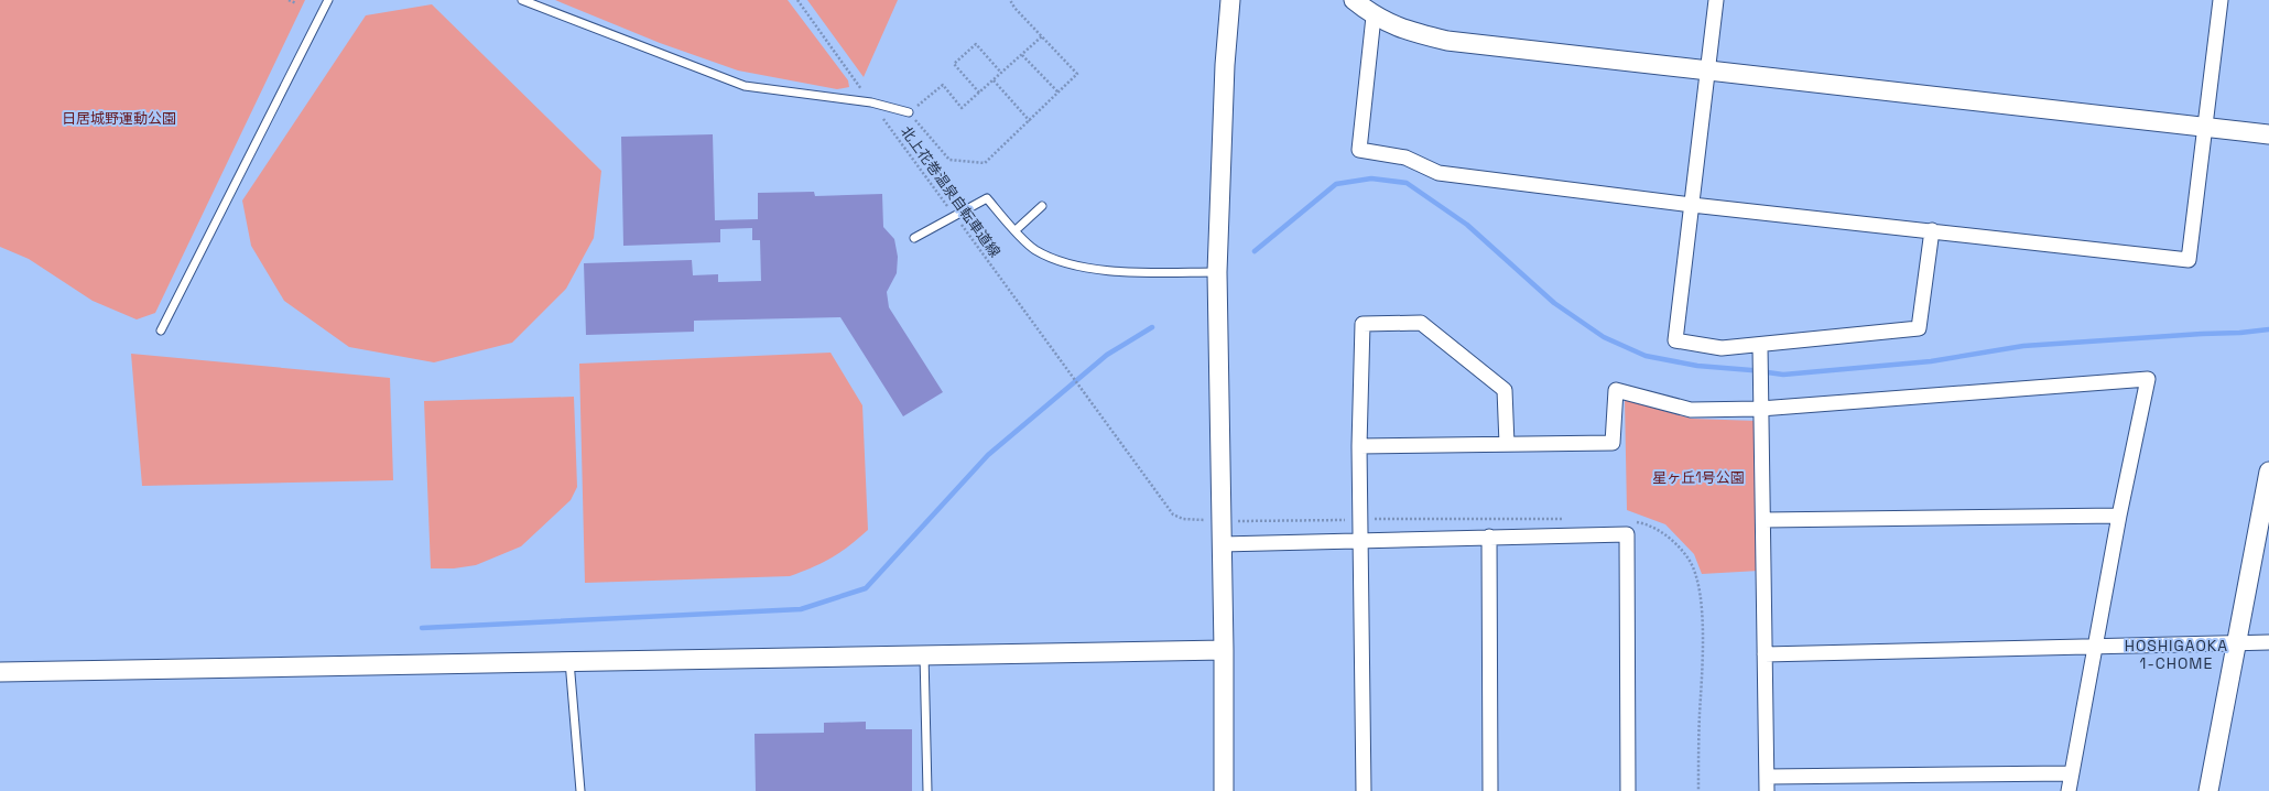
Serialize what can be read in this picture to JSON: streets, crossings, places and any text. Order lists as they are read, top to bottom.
{
  "streets": {
    "path": ["北上花巻温泉自転車道線"]
  },
  "districts": ["HOSHIGAOKA 1-CHOME"],
  "parks": ["日居城野運動公園", "星ヶ丘1号公園"]
}
